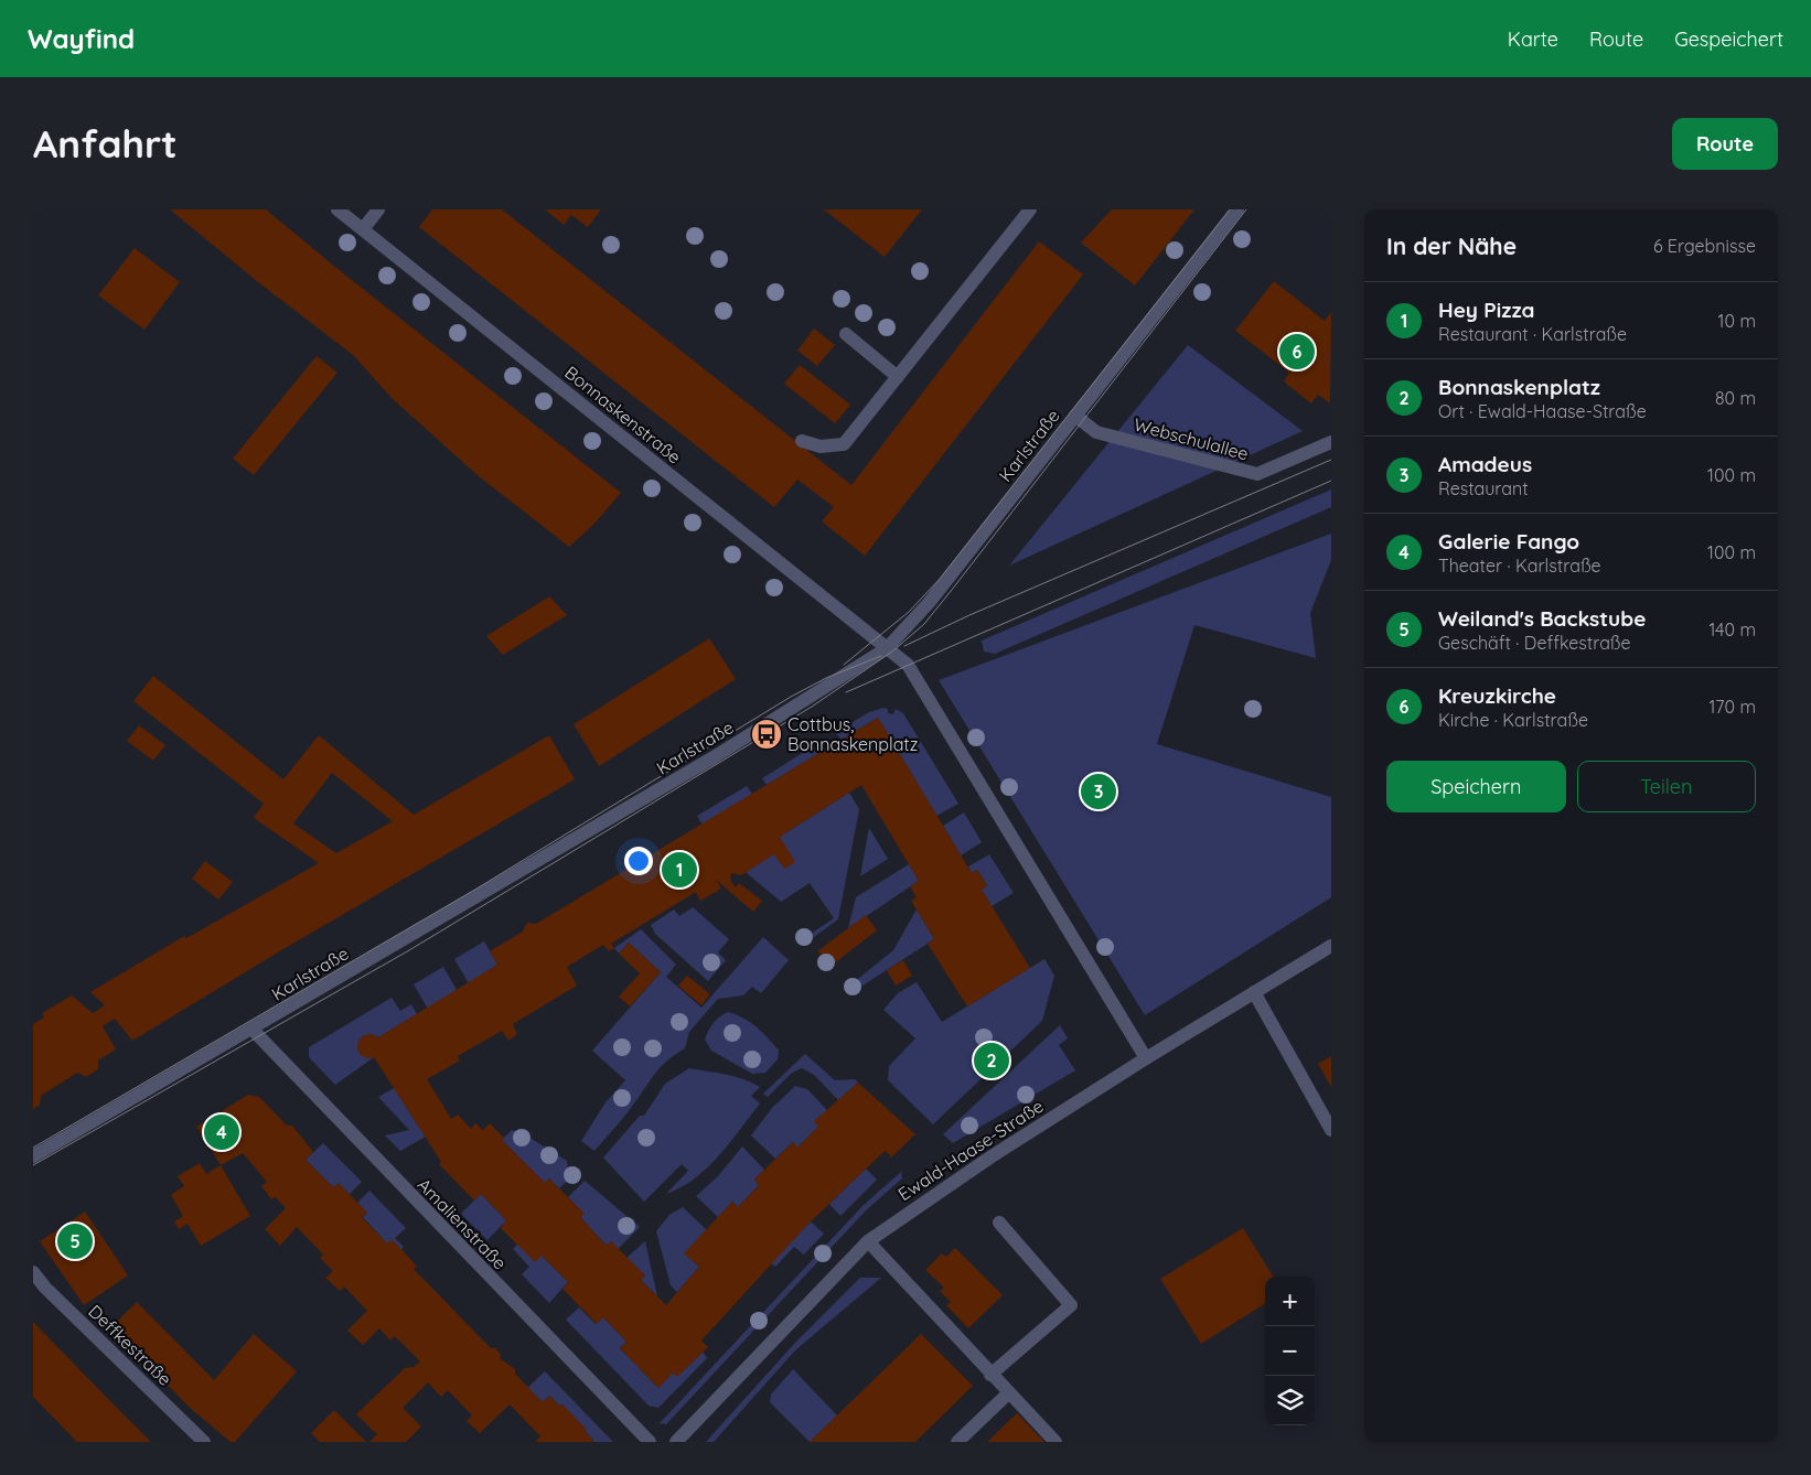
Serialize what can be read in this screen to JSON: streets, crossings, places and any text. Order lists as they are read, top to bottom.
{
  "streets": {
    "street": [
      "Bonnaskenstraße",
      "Webschulallee",
      "Karlstraße",
      "Ewald-Haase-Straße",
      "Amalienstraße",
      "Deffkestraße"
    ]
  },
  "crossings": [
    ["Bonnaskenstraße", "Karlstraße"],
    ["Bonnaskenstraße", "Ewald-Haase-Straße"],
    ["Webschulallee", "Karlstraße"],
    ["Karlstraße", "Amalienstraße"]
  ],
  "places": {
    "bus stop": ["Cottbus, Bonnaskenplatz"]
  },
  "page": {
    "header": "Wayfind",
    "nav": ["Karte", "Route", "Gespeichert"],
    "buttons": [
      "Route",
      ["Speichern", "Teilen"]
    ],
    "title": "Anfahrt",
    "heading": ["In der Nähe", "6 Ergebnisse"],
    "list": [
      {
        "mark": "1",
        "name": "Hey Pizza",
        "note": "Restaurant · Karlstraße",
        "value": "10 m"
      },
      {
        "mark": "2",
        "name": "Bonnaskenplatz",
        "note": "Ort · Ewald-Haase-Straße",
        "value": "80 m"
      },
      {
        "mark": "3",
        "name": "Amadeus",
        "note": "Restaurant",
        "value": "100 m"
      },
      {
        "mark": "4",
        "name": "Galerie Fango",
        "note": "Theater · Karlstraße",
        "value": "100 m"
      },
      {
        "mark": "5",
        "name": "Weiland's Backstube",
        "note": "Geschäft · Deffkestraße",
        "value": "140 m"
      },
      {
        "mark": "6",
        "name": "Kreuzkirche",
        "note": "Kirche · Karlstraße",
        "value": "170 m"
      }
    ],
    "pins": [
      "6",
      "3",
      "1",
      "2",
      "4",
      "5"
    ],
    "map_buttons": ["+", "−"]
  }
}
